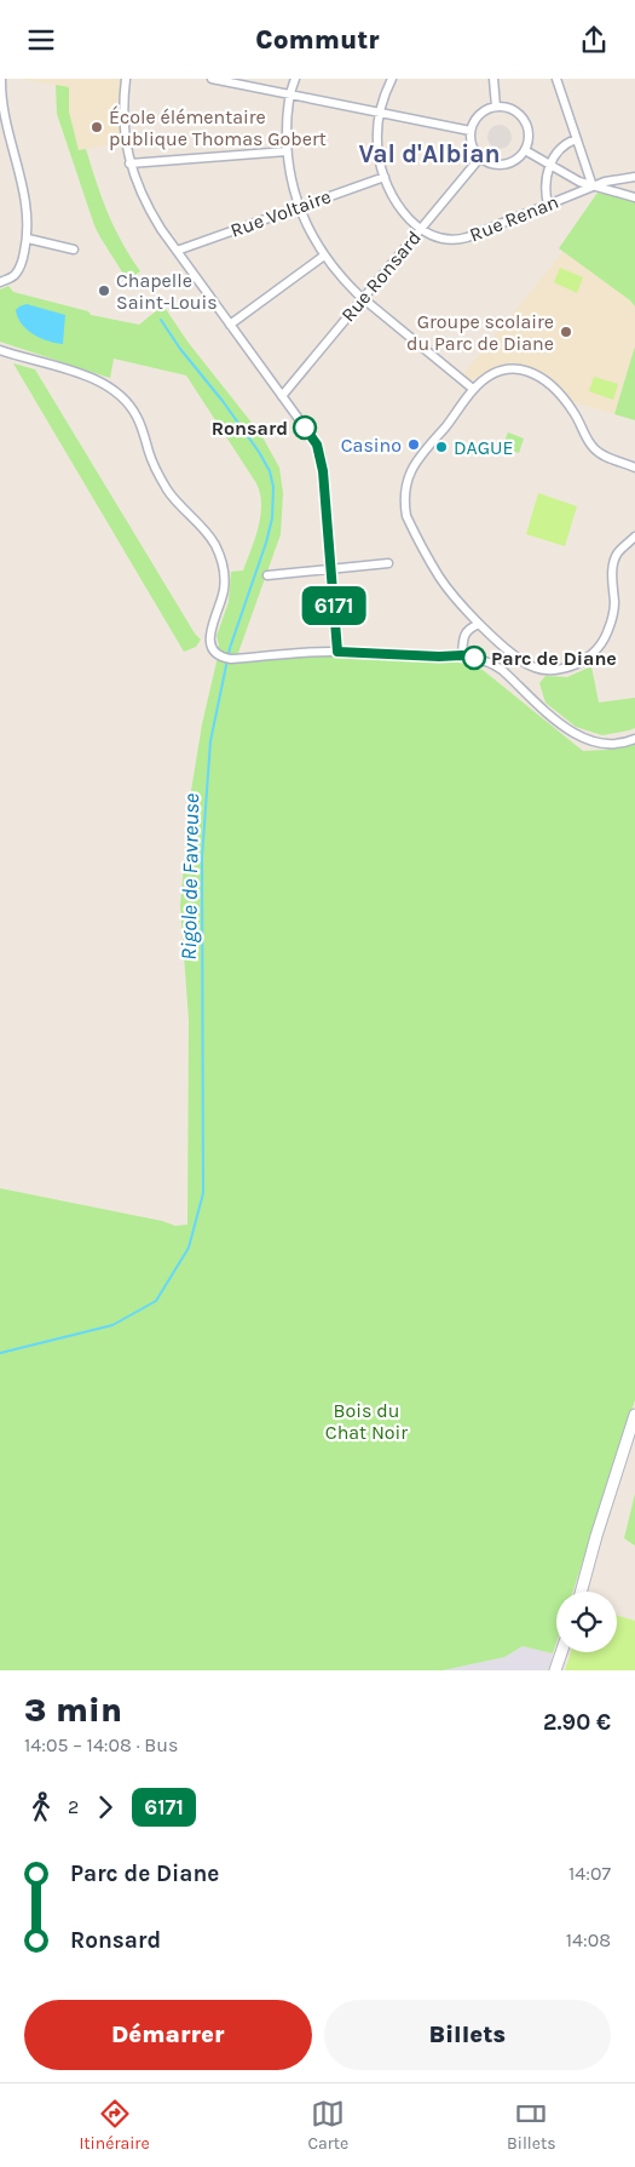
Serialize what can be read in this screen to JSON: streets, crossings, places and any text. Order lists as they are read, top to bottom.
{
  "streets": {
    "street": ["Rue Voltaire", "Rue Renan", "Rue Ronsard"]
  },
  "crossings": [
    ["Rue Voltaire", "Rue Renan"],
    ["Rue Renan", "Rue Ronsard"]
  ],
  "districts": ["Val d'Albian"],
  "water": ["Rigole de Favreuse"],
  "parks": ["Bois du Chat Noir"],
  "places": [
    "École élémentaire publique Thomas Gobert",
    "Chapelle Saint-Louis",
    "Groupe scolaire du Parc de Diane",
    "Ronsard",
    "Casino",
    "DAGUE",
    "Parc de Diane"
  ],
  "lines": ["bus line 6171"],
  "page": {
    "header": "Commutr",
    "on_map": "6171",
    "heading": ["3 min", "14:05 – 14:08 · Bus", "2.90 €"],
    "legs": ["2", "6171"],
    "list": [
      {
        "name": "Parc de Diane",
        "value": "14:07"
      },
      {
        "name": "Ronsard",
        "value": "14:08"
      }
    ],
    "buttons": ["Démarrer", "Billets"],
    "tabs": ["Itinéraire", "Carte", "Billets"]
  }
}
